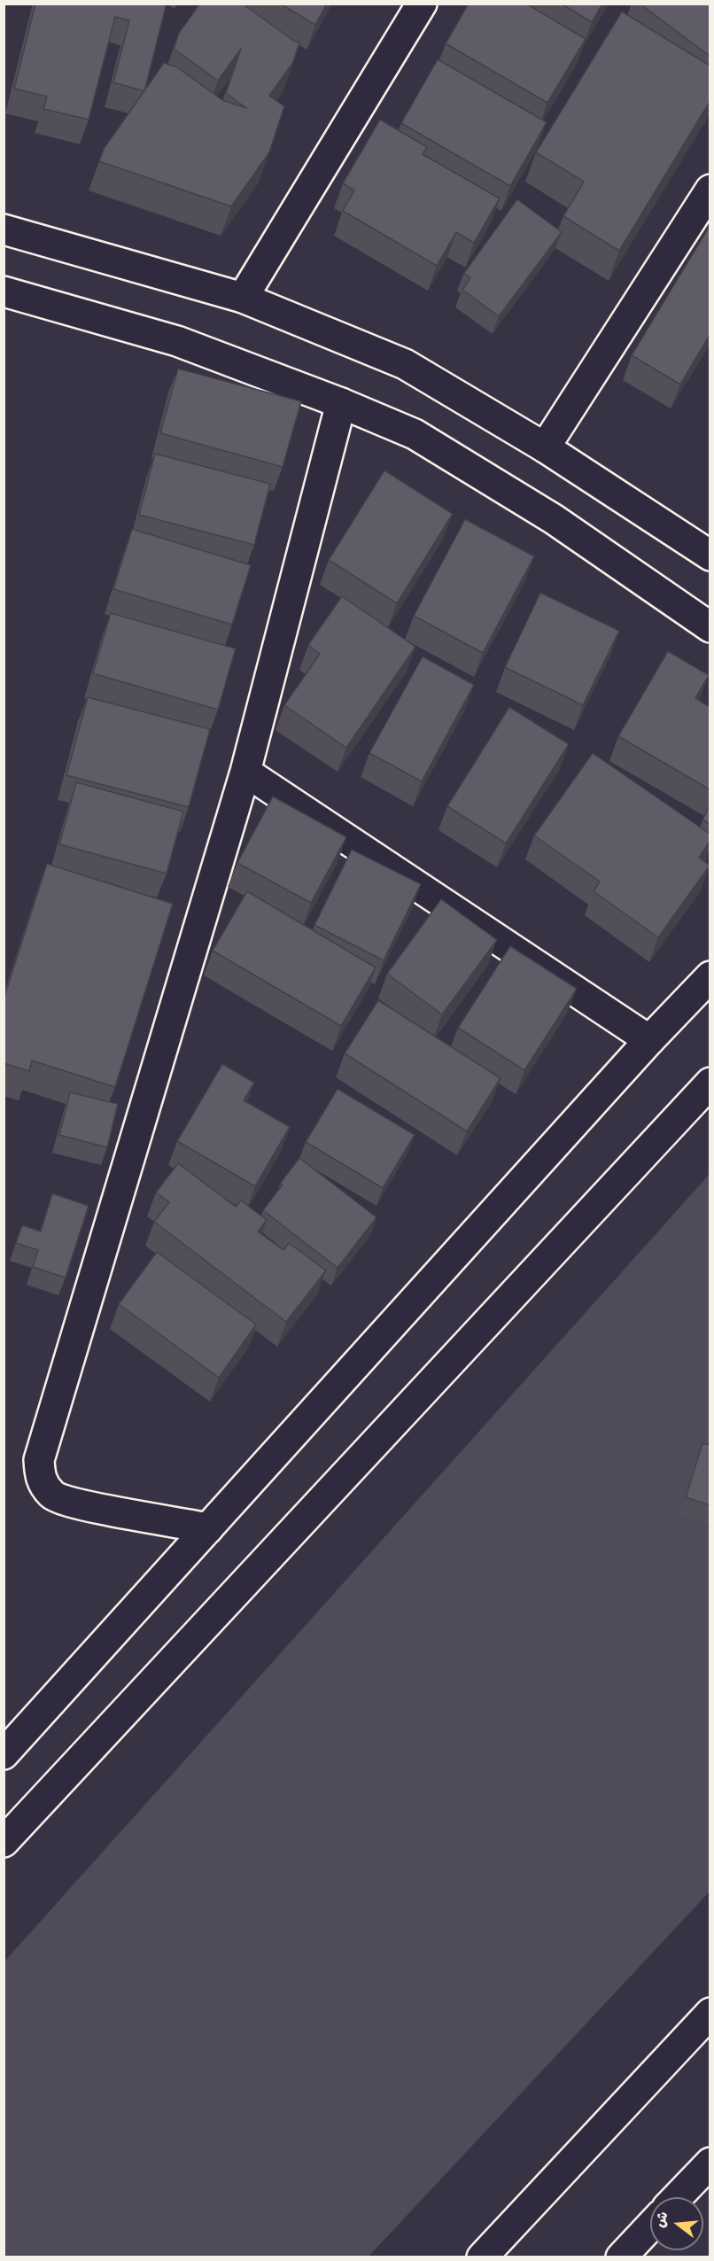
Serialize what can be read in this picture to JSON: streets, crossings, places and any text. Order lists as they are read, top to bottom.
{
  "north": "left"
}
